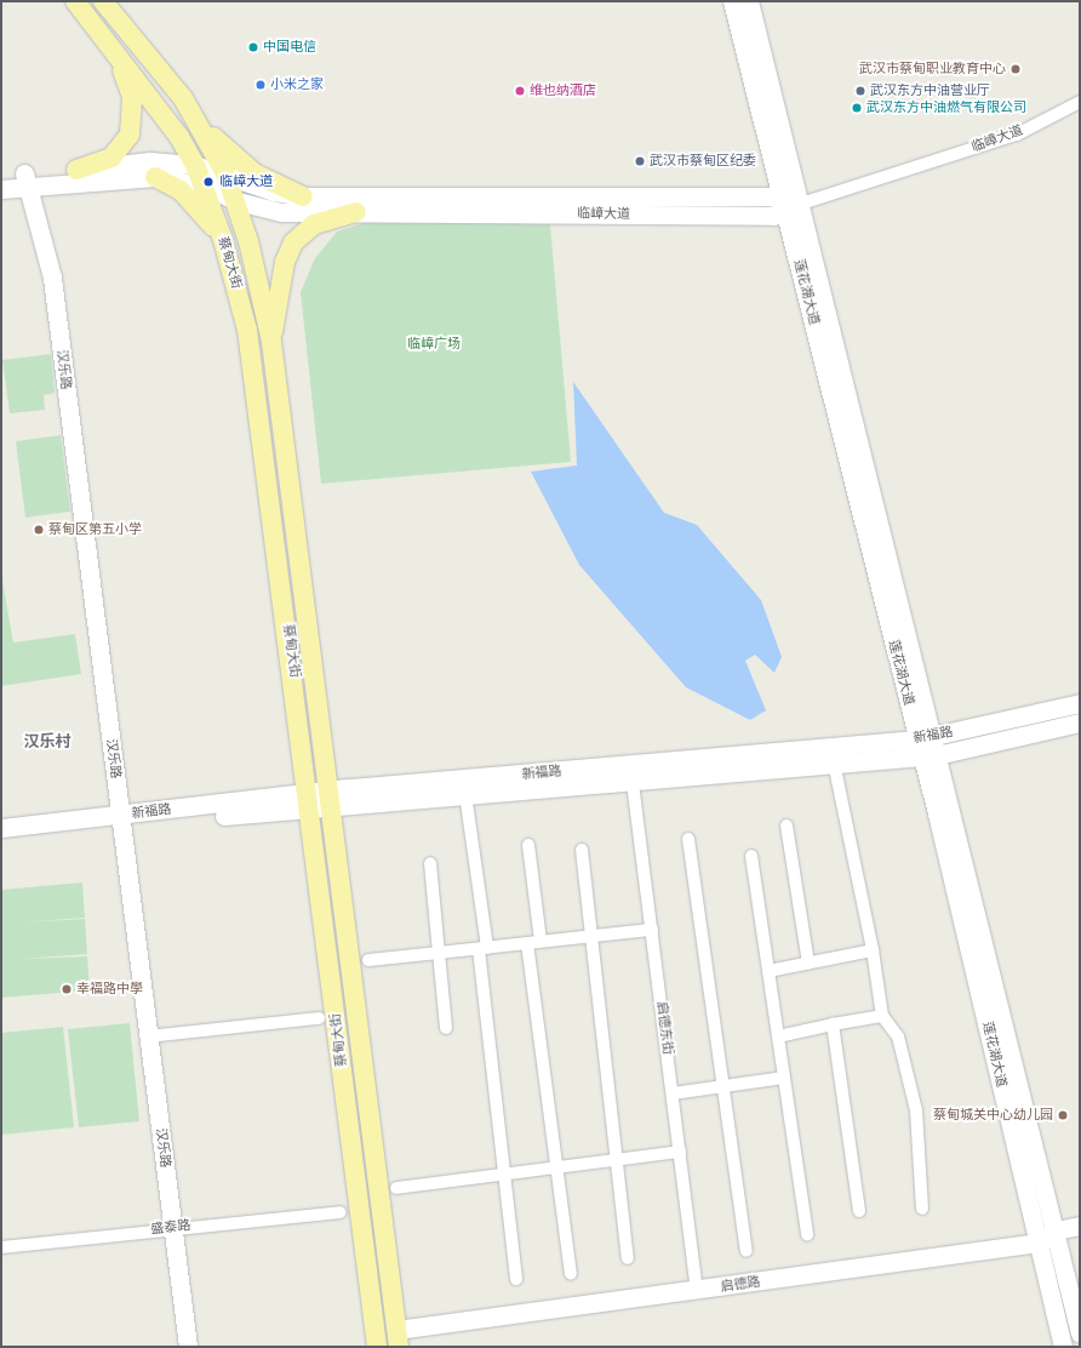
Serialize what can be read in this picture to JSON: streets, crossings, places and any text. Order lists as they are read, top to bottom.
{
  "streets": {
    "main road": ["蔡甸大街"],
    "street": [
      "临嶂大道",
      "莲花湖大道",
      "汉乐路",
      "新福路",
      "启德东街",
      "盛泰路",
      "启德路"
    ]
  },
  "crossings": [
    ["临嶂大道", "蔡甸大街"],
    ["临嶂大道", "莲花湖大道"],
    ["临嶂大道", "汉乐路"],
    ["蔡甸大街", "新福路"],
    ["蔡甸大街", "启德路"],
    ["莲花湖大道", "新福路"],
    ["莲花湖大道", "启德路"],
    ["汉乐路", "新福路"],
    ["汉乐路", "盛泰路"],
    ["新福路", "启德东街"],
    ["启德东街", "启德路"]
  ],
  "districts": ["汉乐村"],
  "parks": ["临嶂广场"],
  "places": [
    "中国电信",
    "武汉市蔡甸职业教育中心",
    "小米之家",
    "维也纳酒店",
    "武汉东方中油营业厅",
    "武汉东方中油燃气有限公司",
    "武汉市蔡甸区纪委",
    "临嶂大道",
    "蔡甸区第五小学",
    "幸福路中學",
    "蔡甸城关中心幼儿园"
  ]
}
